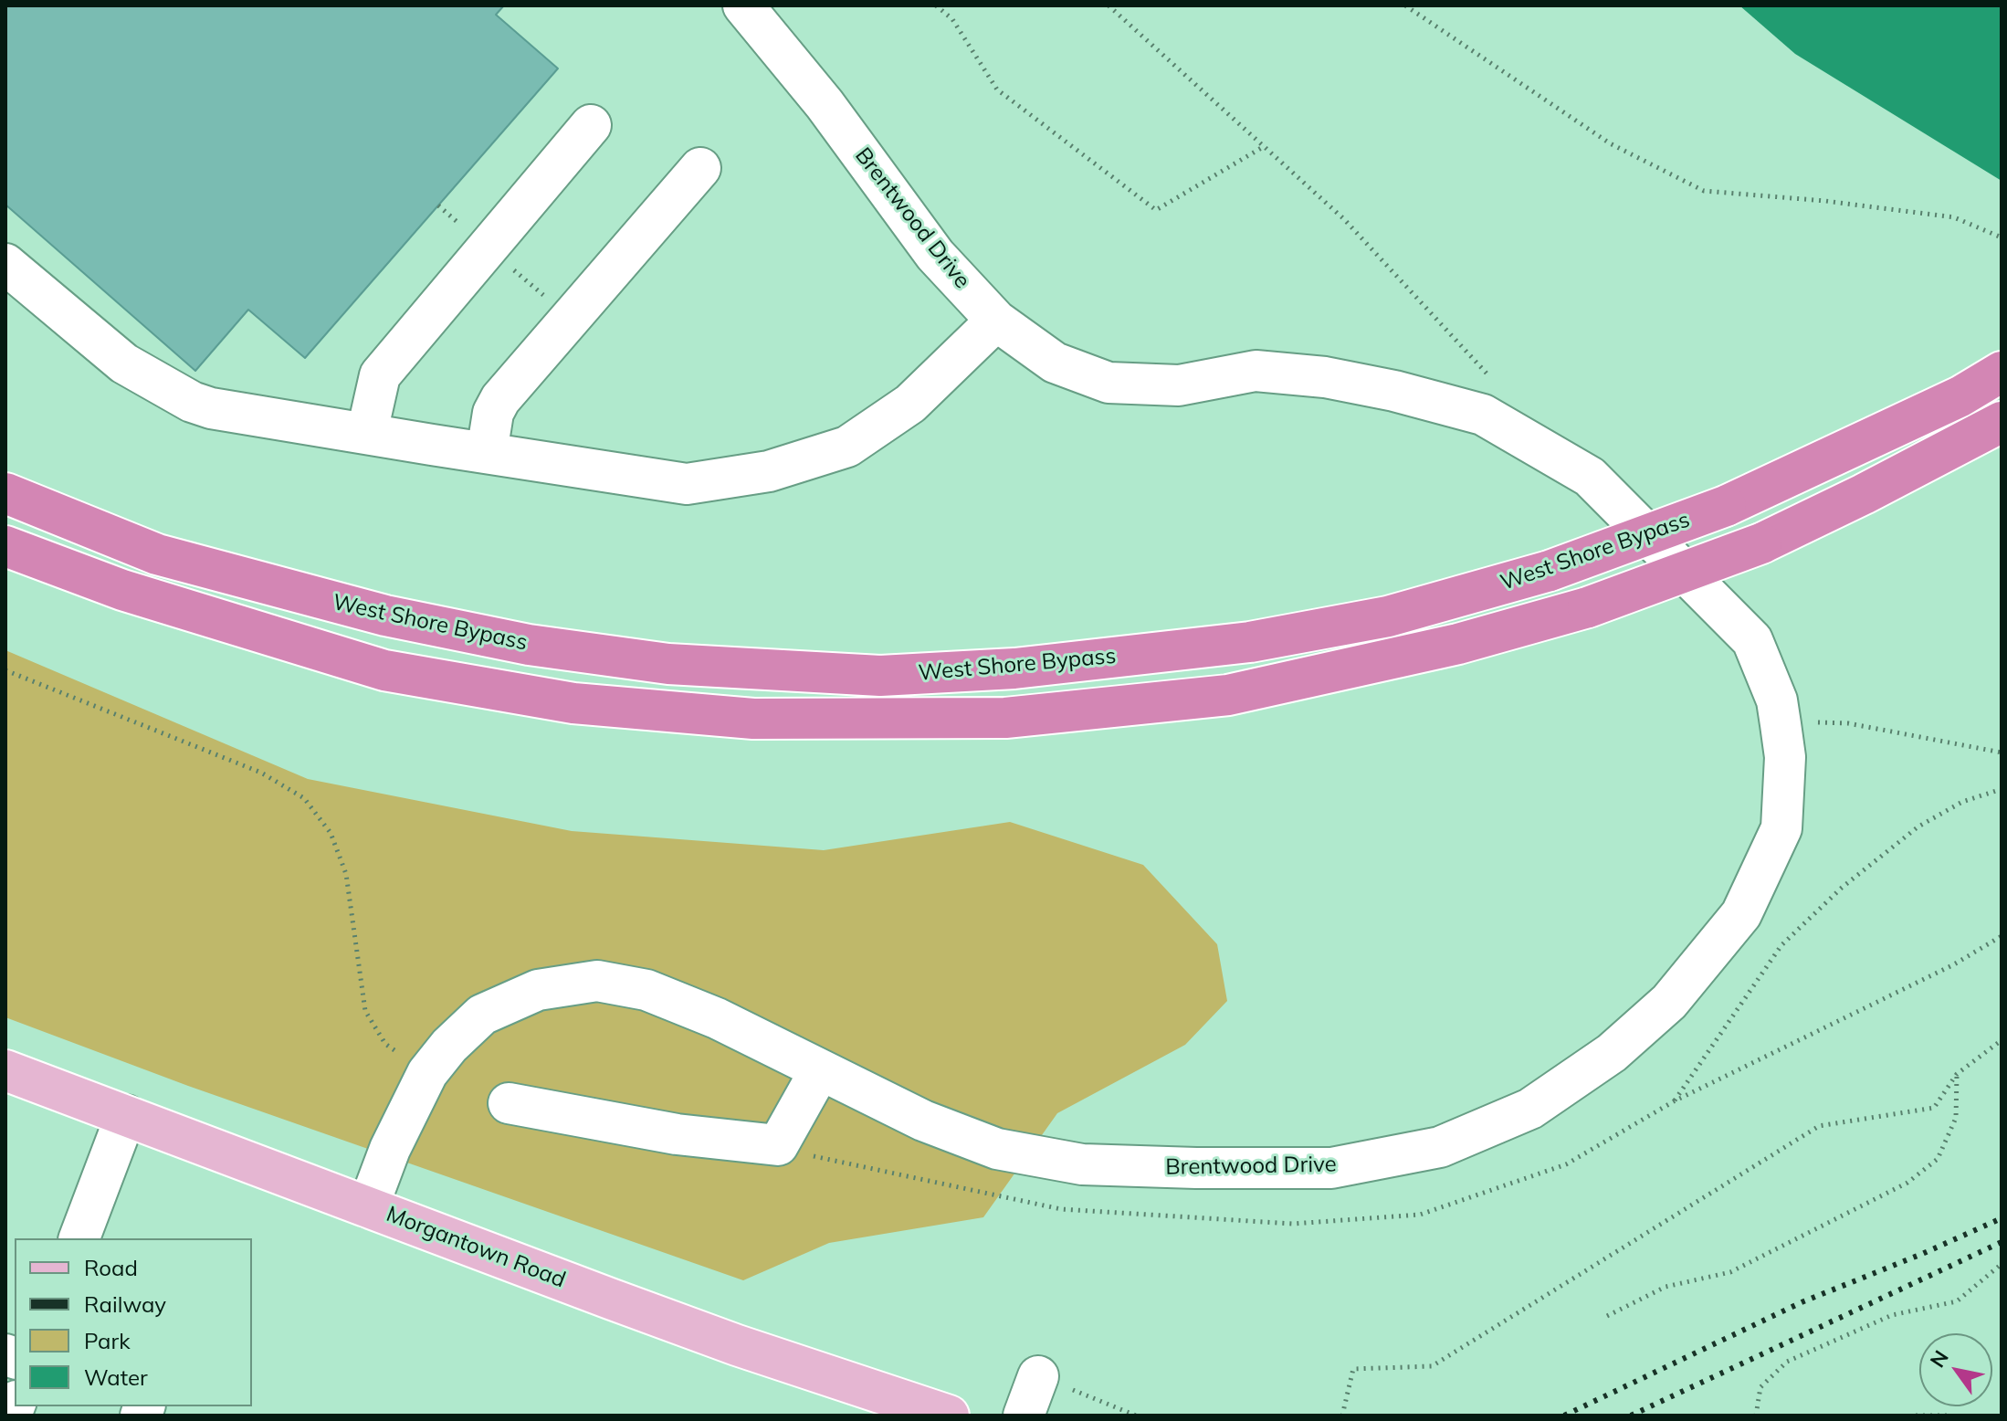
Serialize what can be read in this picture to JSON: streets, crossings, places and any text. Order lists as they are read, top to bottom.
{
  "streets": {
    "highway": ["West Shore Bypass"],
    "main road": ["Morgantown Road"],
    "street": ["Brentwood Drive"]
  },
  "crossings": [
    ["Brentwood Drive", "Morgantown Road"]
  ],
  "legend": [
    "Road",
    "Railway",
    "Park",
    "Water"
  ],
  "north": "top left"
}
